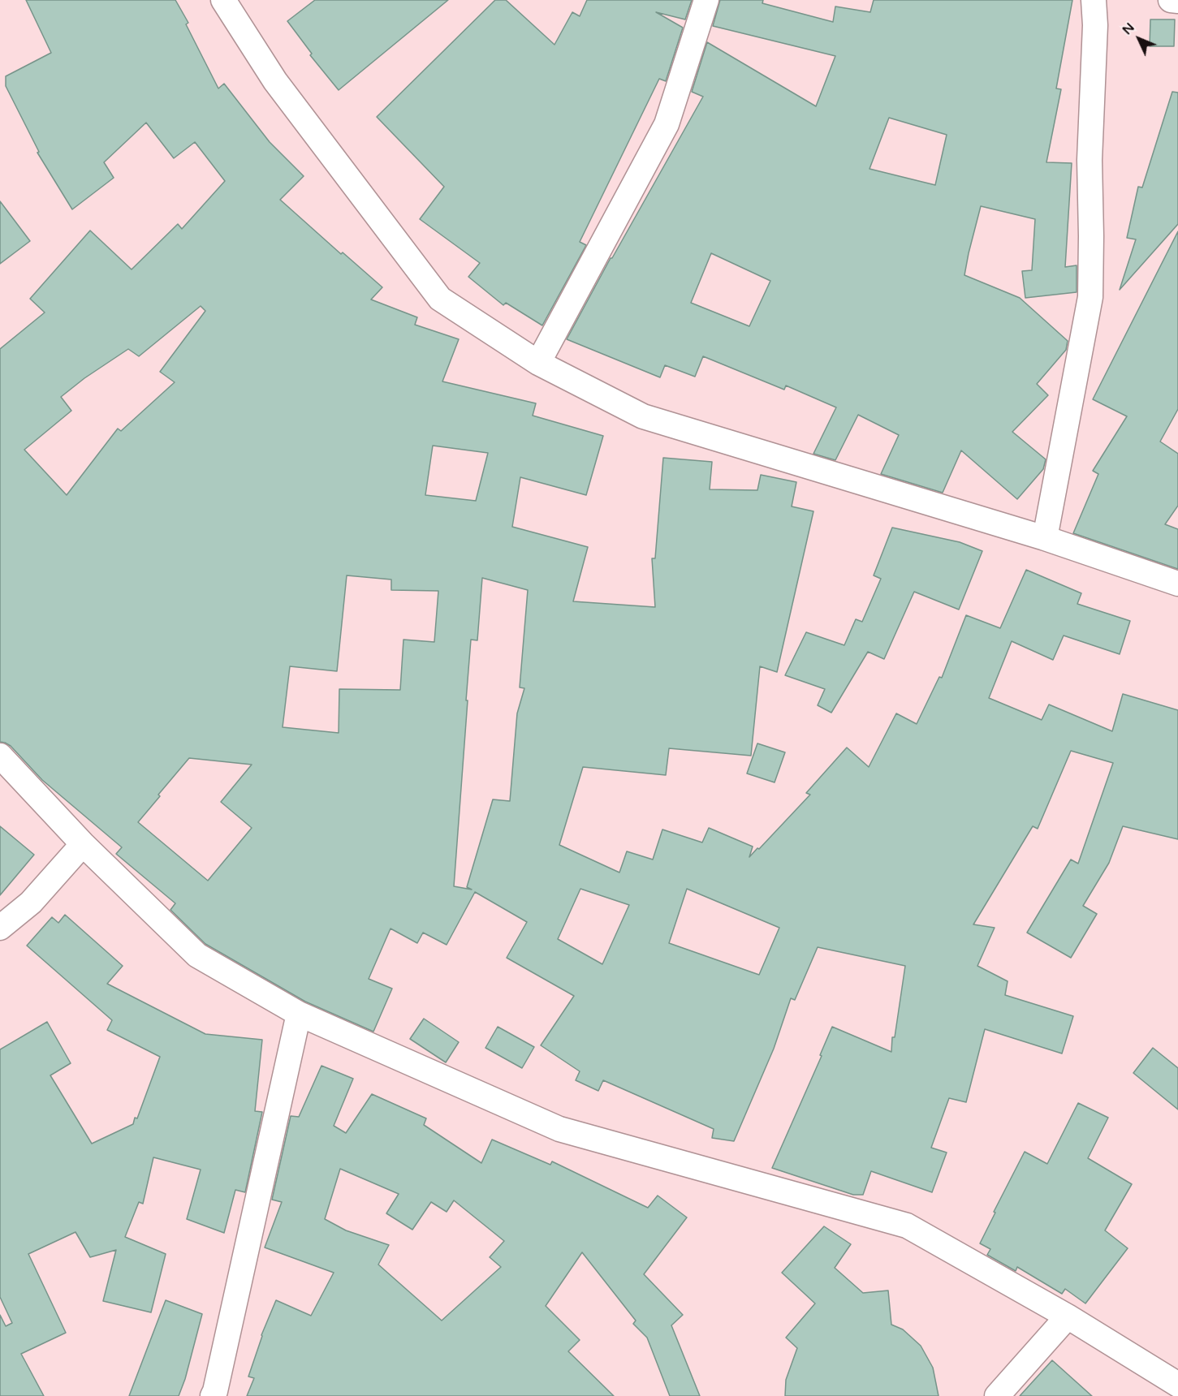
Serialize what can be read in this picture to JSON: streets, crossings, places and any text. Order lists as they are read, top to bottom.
{
  "north": "top left"
}
